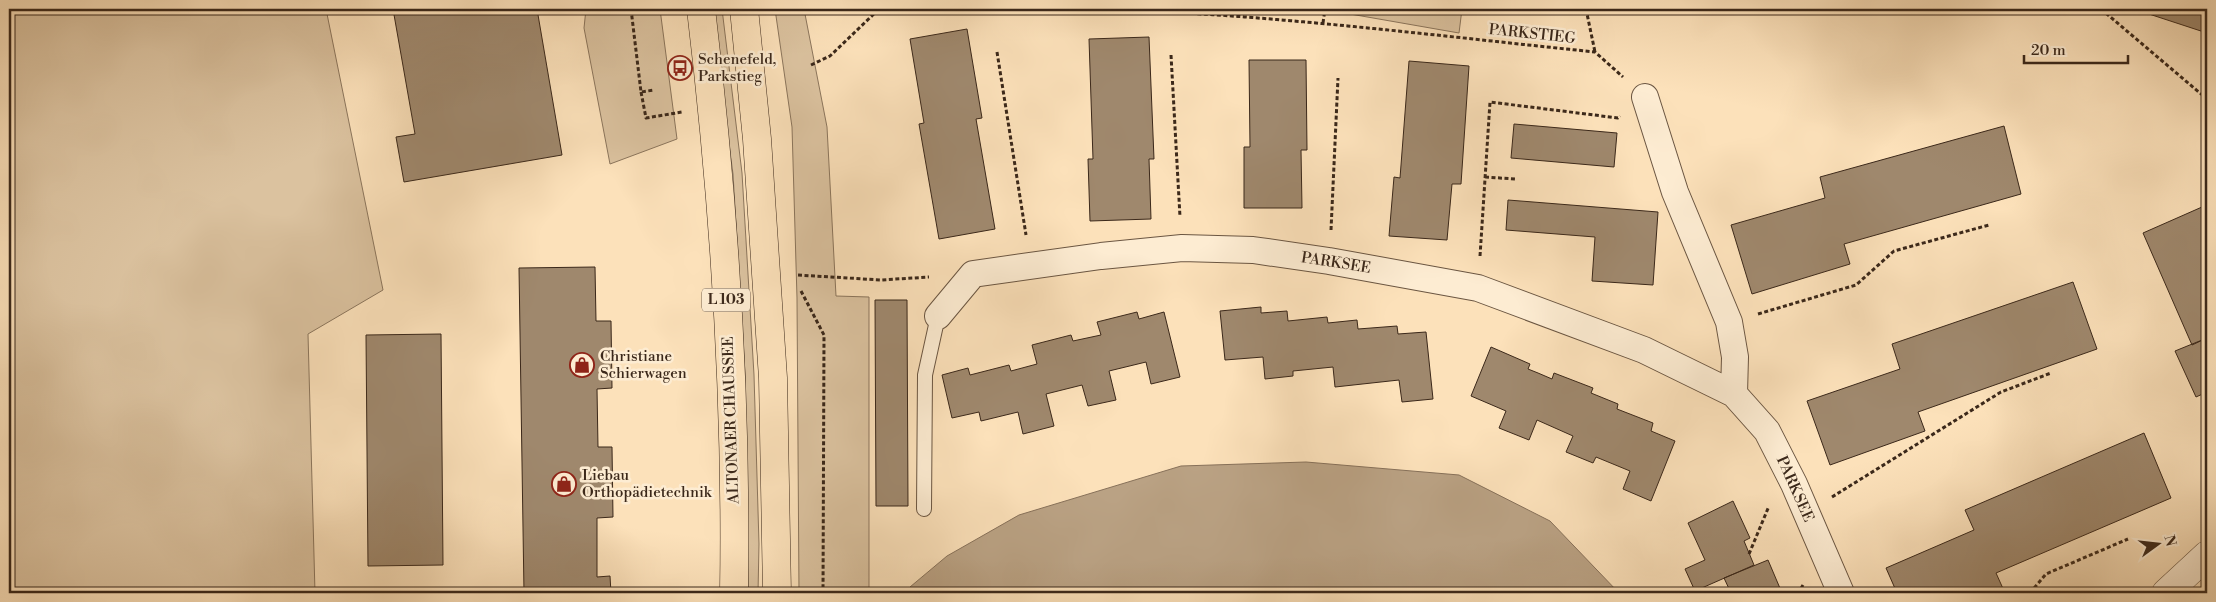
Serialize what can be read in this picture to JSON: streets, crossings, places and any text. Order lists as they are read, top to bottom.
{
  "streets": {
    "main road": ["L 103", "ALTONAER CHAUSSEE"],
    "street": ["PARKSEE"],
    "path": ["PARKSTIEG"]
  },
  "places": {
    "bus stop": ["Schenefeld, Parkstieg"],
    "shop": ["Christiane Schierwagen", "Liebau Orthopädietechnik"]
  },
  "scale_bar": "20 m",
  "north": "right"
}
